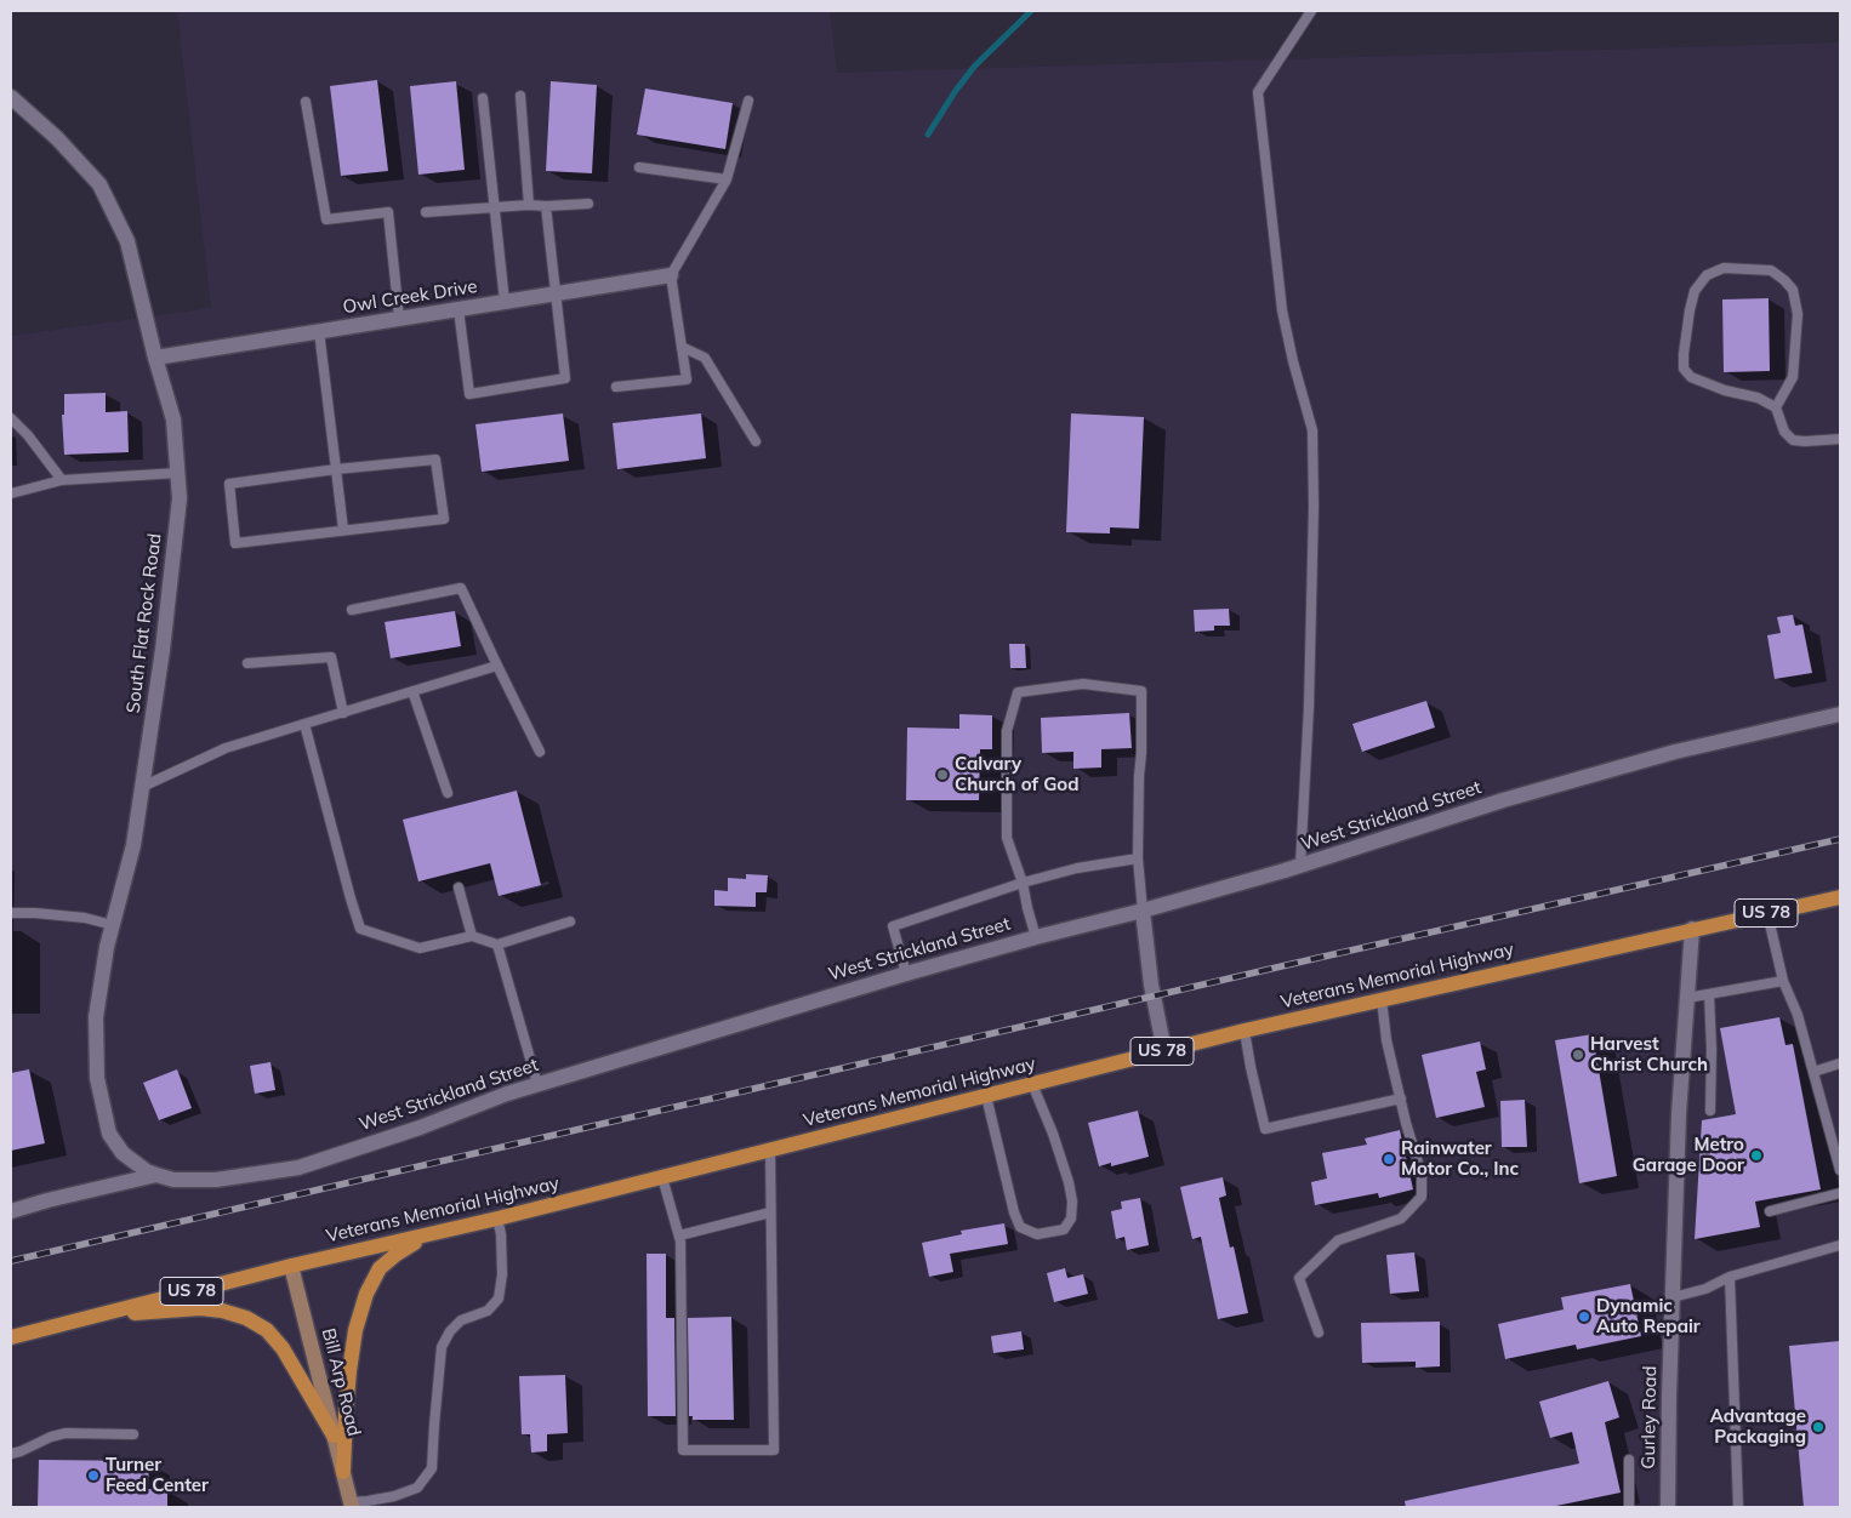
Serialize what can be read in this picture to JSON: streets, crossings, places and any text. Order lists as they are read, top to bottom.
{
  "streets": {
    "main road": ["US 78", "Veterans Memorial Highway", "Bill Arp Road"],
    "street": [
      "Owl Creek Drive",
      "South Flat Rock Road",
      "West Strickland Street",
      "Gurley Road"
    ]
  },
  "crossings": [
    ["Owl Creek Drive", "South Flat Rock Road"],
    ["South Flat Rock Road", "West Strickland Street"],
    ["Veterans Memorial Highway", "Bill Arp Road"],
    ["Veterans Memorial Highway", "Gurley Road"]
  ],
  "places": [
    "Calvary Church of God",
    "Harvest Christ Church",
    "Metro Garage Door",
    "Rainwater Motor Co., Inc",
    "Dynamic Auto Repair",
    "Advantage Packaging",
    "Turner Feed Center"
  ]
}
